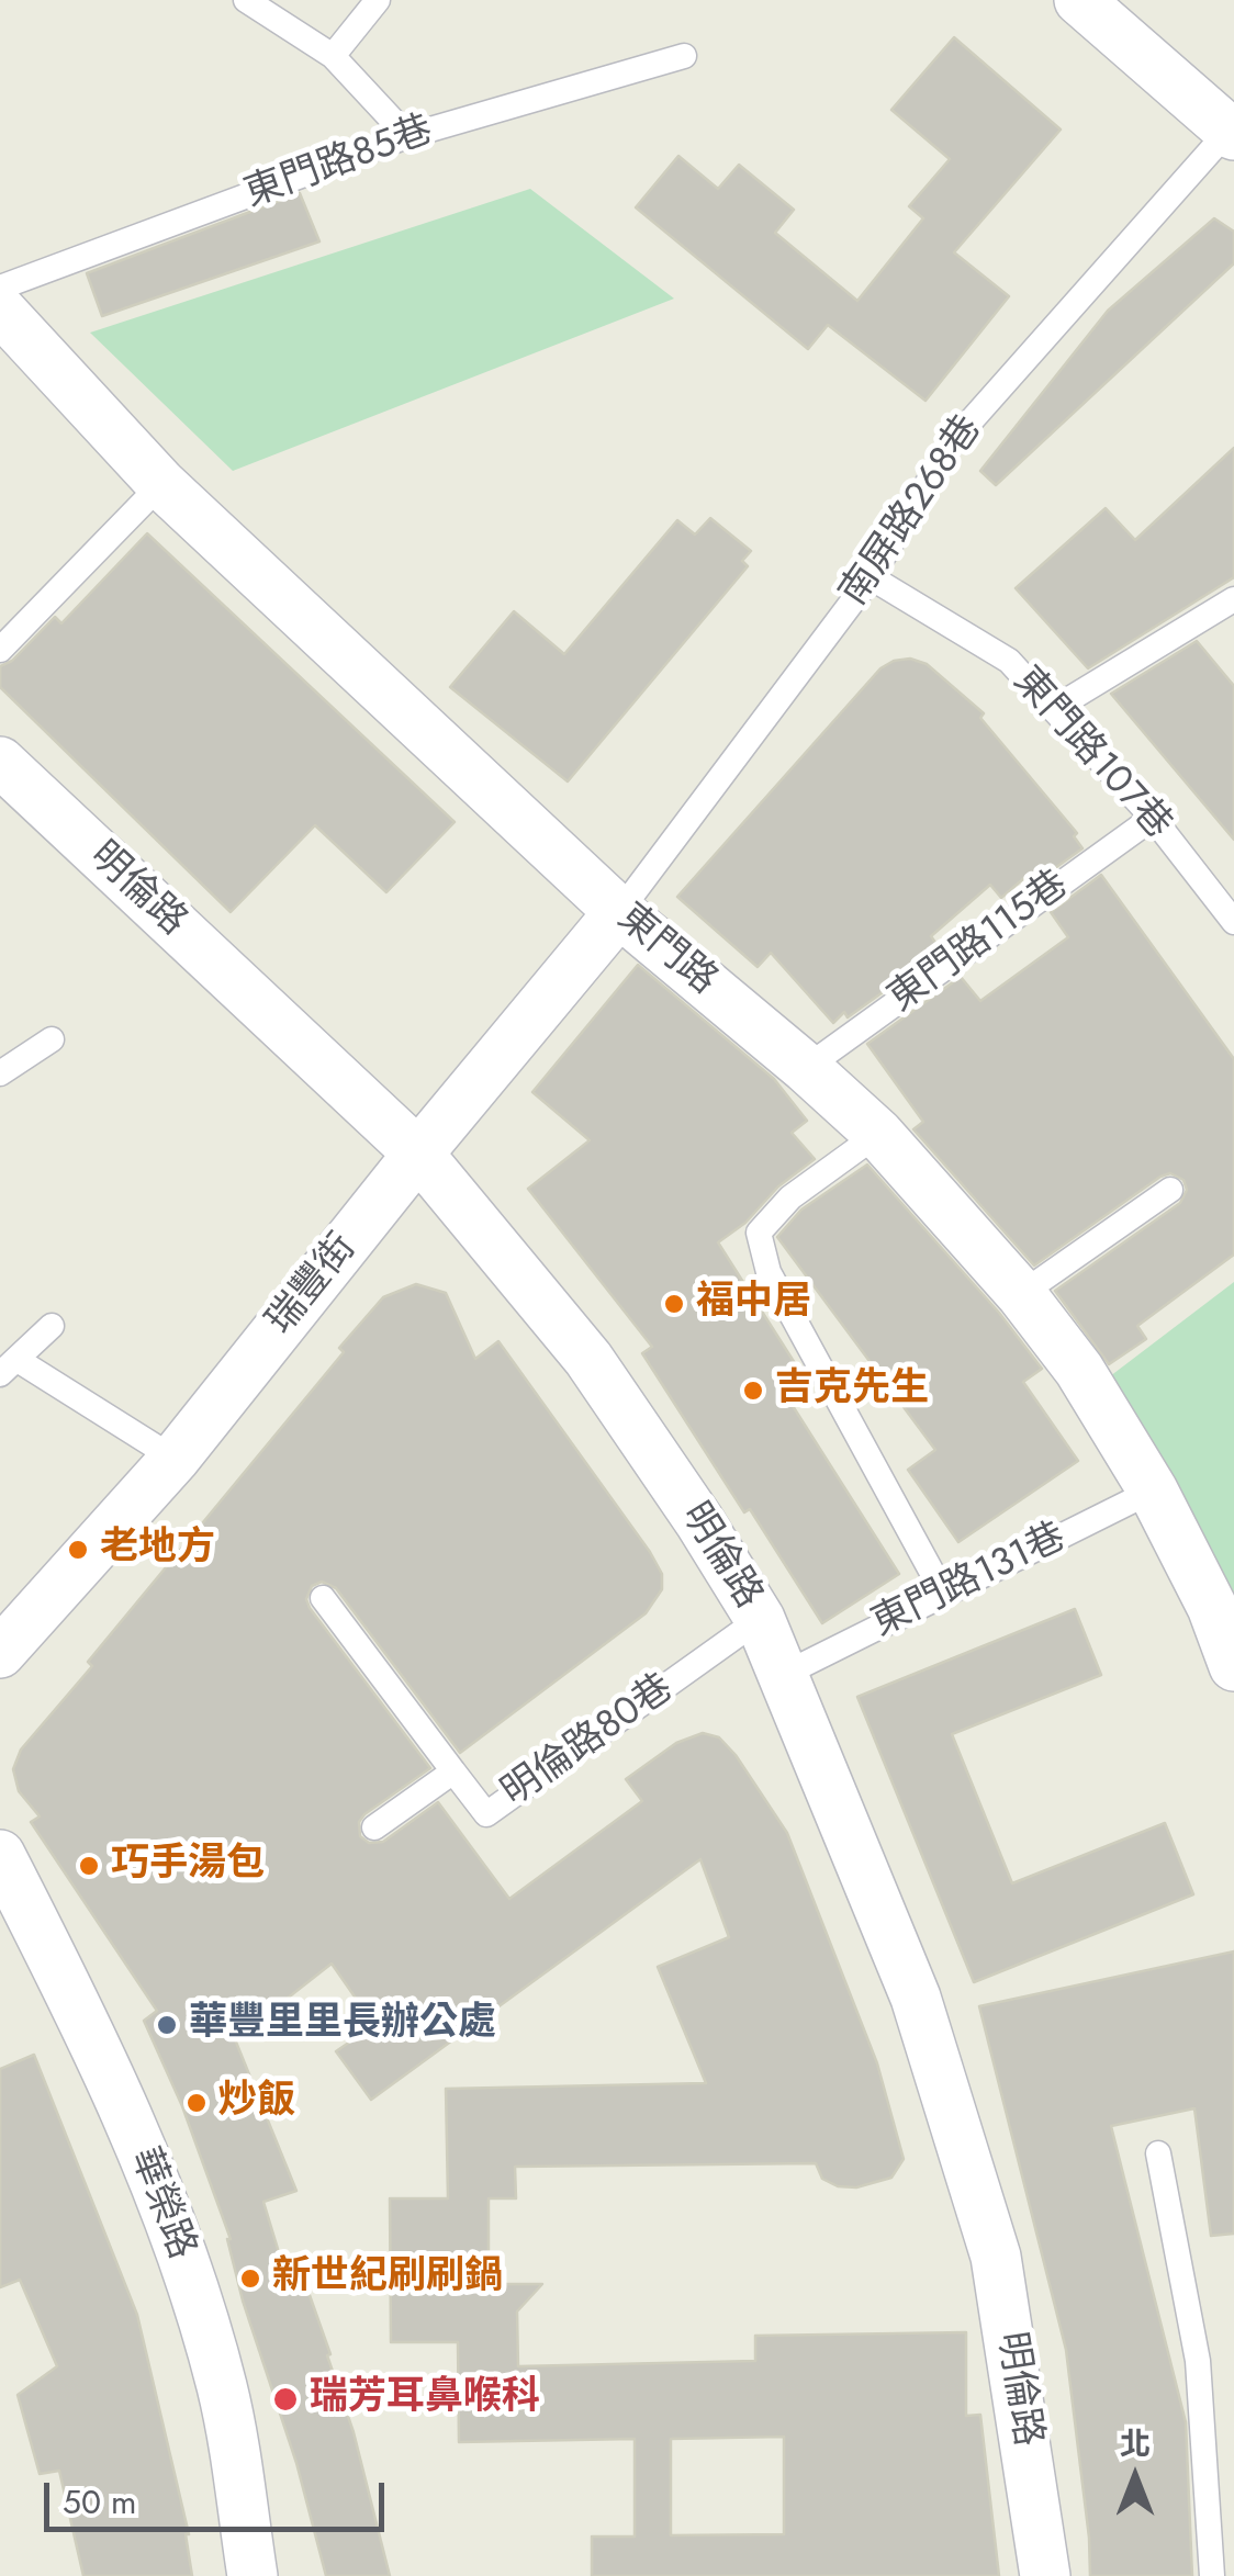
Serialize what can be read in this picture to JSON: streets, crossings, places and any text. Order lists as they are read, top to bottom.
{
  "streets": {
    "street": [
      "明倫路",
      "東門路",
      "瑞豐街",
      "華榮路"
    ],
    "lane": [
      "東門路85巷",
      "南屏路268巷",
      "東門路107巷",
      "東門路115巷",
      "東門路131巷",
      "明倫路80巷"
    ]
  },
  "crossings": [
    ["南屏路268巷", "東門路107巷"],
    ["南屏路268巷", "東門路"],
    ["南屏路268巷", "瑞豐街"],
    ["東門路107巷", "東門路115巷"],
    ["明倫路", "瑞豐街"],
    ["明倫路", "東門路131巷"],
    ["明倫路", "明倫路80巷"],
    ["東門路115巷", "東門路"],
    ["東門路", "瑞豐街"],
    ["東門路", "東門路131巷"]
  ],
  "places": [
    "福中居",
    "吉克先生",
    "老地方",
    "巧手湯包",
    "華豐里里長辦公處",
    "炒飯",
    "新世紀刷刷鍋",
    "瑞芳耳鼻喉科"
  ],
  "scale_bar": "50 m",
  "north": "top"
}
